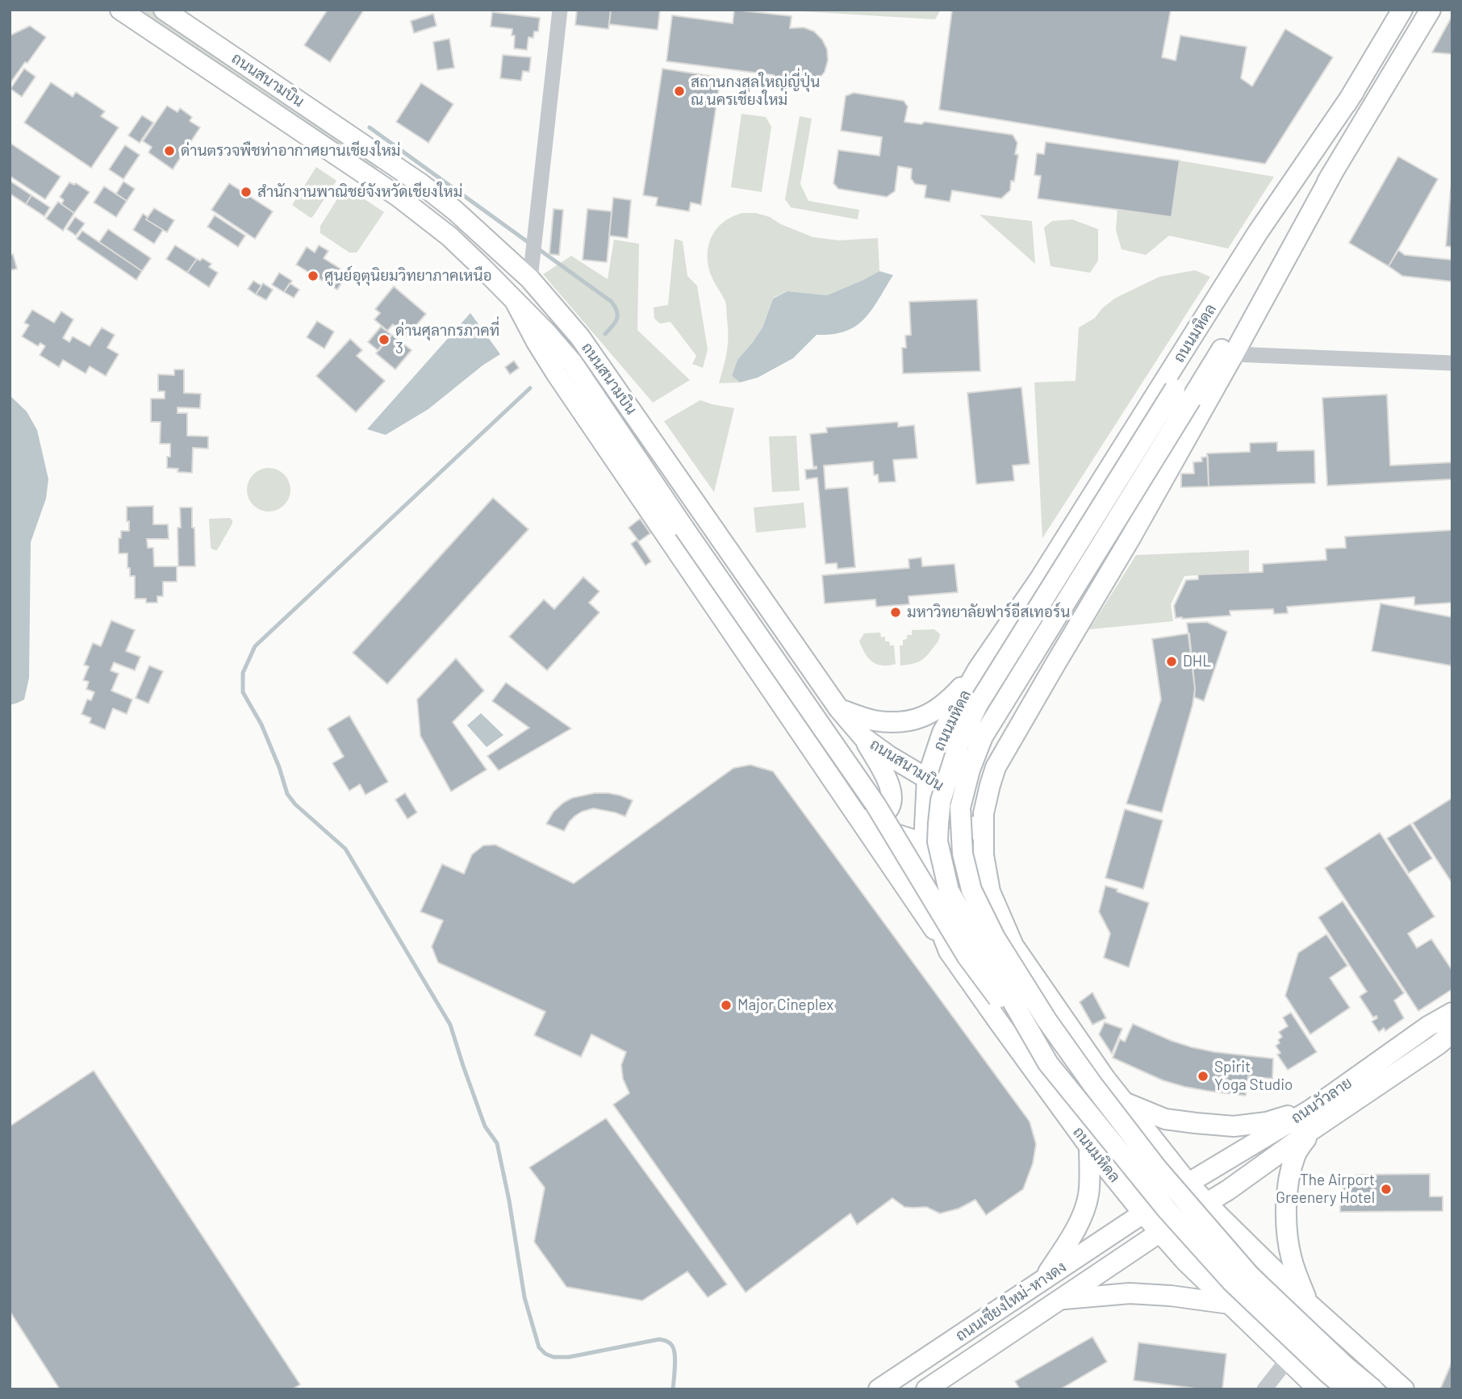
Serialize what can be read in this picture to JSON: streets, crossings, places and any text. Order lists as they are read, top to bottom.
{
  "streets": {
    "main road": [
      "ถนนสนามบิน",
      "ถนนมหิดล",
      "ถนนวัวลาย",
      "ถนนเชียงใหม่-หางดง"
    ]
  },
  "crossings": [
    ["ถนนสนามบิน", "ถนนมหิดล"],
    ["ถนนมหิดล", "ถนนวัวลาย"],
    ["ถนนมหิดล", "ถนนเชียงใหม่-หางดง"],
    ["ถนนวัวลาย", "ถนนเชียงใหม่-หางดง"]
  ],
  "places": [
    "สถานกงสุลใหญ่ญี่ปุ่น ณ นครเชียงใหม่",
    "ด่านตรวจพืชท่าอากาศยานเชียงใหม่",
    "สำนักงานพาณิชย์จังหวัดเชียงใหม่",
    "ศูนย์อุตุนิยมวิทยาภาคเหนือ",
    "ด่านศุลากรภาคที่ 3",
    "มหาวิทยาลัยฟาร์อีสเทอร์น",
    "DHL",
    "Major Cineplex",
    "Spirit Yoga Studio",
    "The Airport Greenery Hotel"
  ]
}
